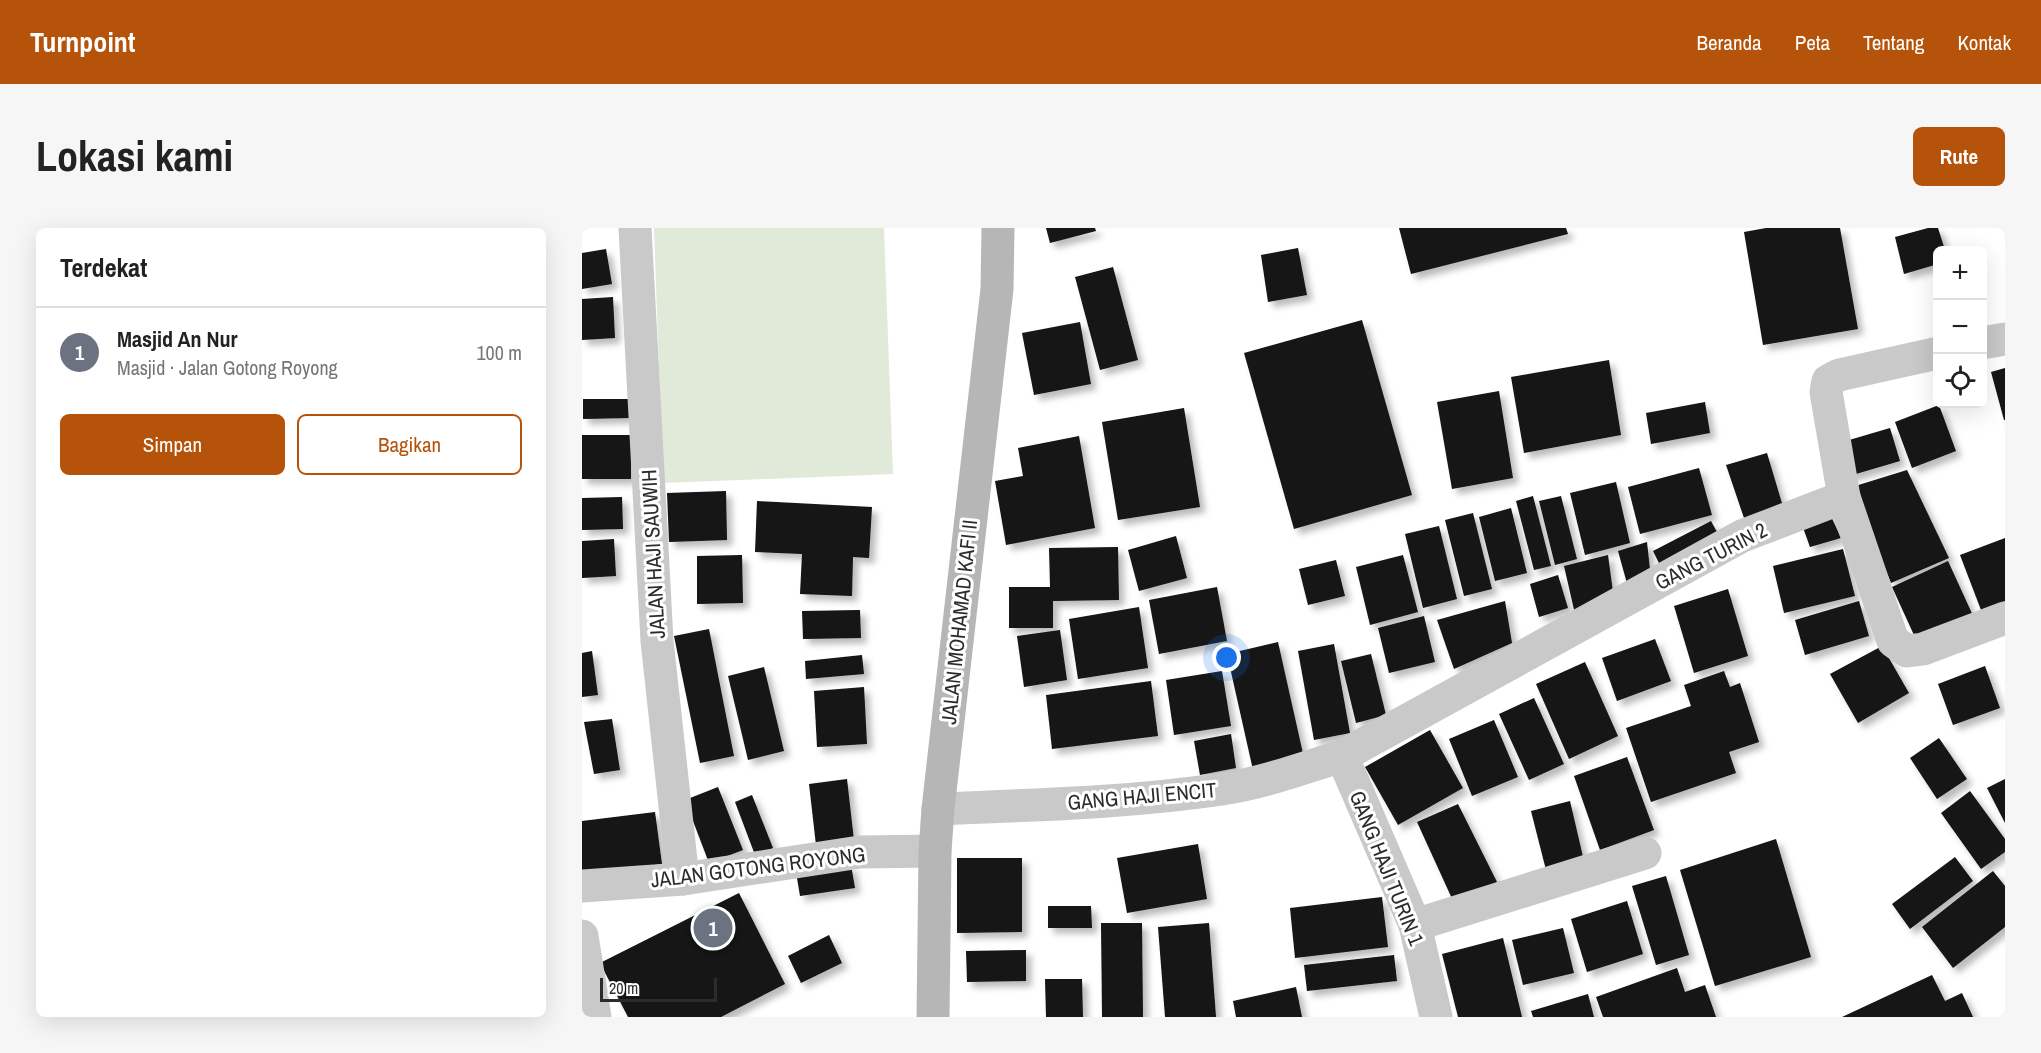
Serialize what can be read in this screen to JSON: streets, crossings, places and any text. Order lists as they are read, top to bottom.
{
  "streets": {
    "main road": ["JALAN MOHAMAD KAFI II"],
    "street": [
      "JALAN HAJI SAUWIH",
      "GANG TURIN 2",
      "GANG HAJI ENCIT",
      "JALAN GOTONG ROYONG",
      "GANG HAJI TURIN 1"
    ]
  },
  "crossings": [
    ["JALAN HAJI SAUWIH", "JALAN GOTONG ROYONG"],
    ["GANG TURIN 2", "GANG HAJI ENCIT"],
    ["GANG TURIN 2", "GANG HAJI TURIN 1"],
    ["JALAN MOHAMAD KAFI II", "GANG HAJI ENCIT"],
    ["JALAN MOHAMAD KAFI II", "JALAN GOTONG ROYONG"],
    ["GANG HAJI ENCIT", "GANG HAJI TURIN 1"]
  ],
  "scale_bar": "20 m",
  "page": {
    "header": "Turnpoint",
    "nav": [
      "Beranda",
      "Peta",
      "Tentang",
      "Kontak"
    ],
    "buttons": [
      "Rute",
      ["Simpan", "Bagikan"]
    ],
    "title": "Lokasi kami",
    "heading": "Terdekat",
    "map_buttons": ["+", "−"],
    "list": [
      {
        "mark": "1",
        "name": "Masjid An Nur",
        "note": "Masjid · Jalan Gotong Royong",
        "value": "100 m"
      }
    ],
    "pins": "1",
    "scale": "20 m"
  }
}
